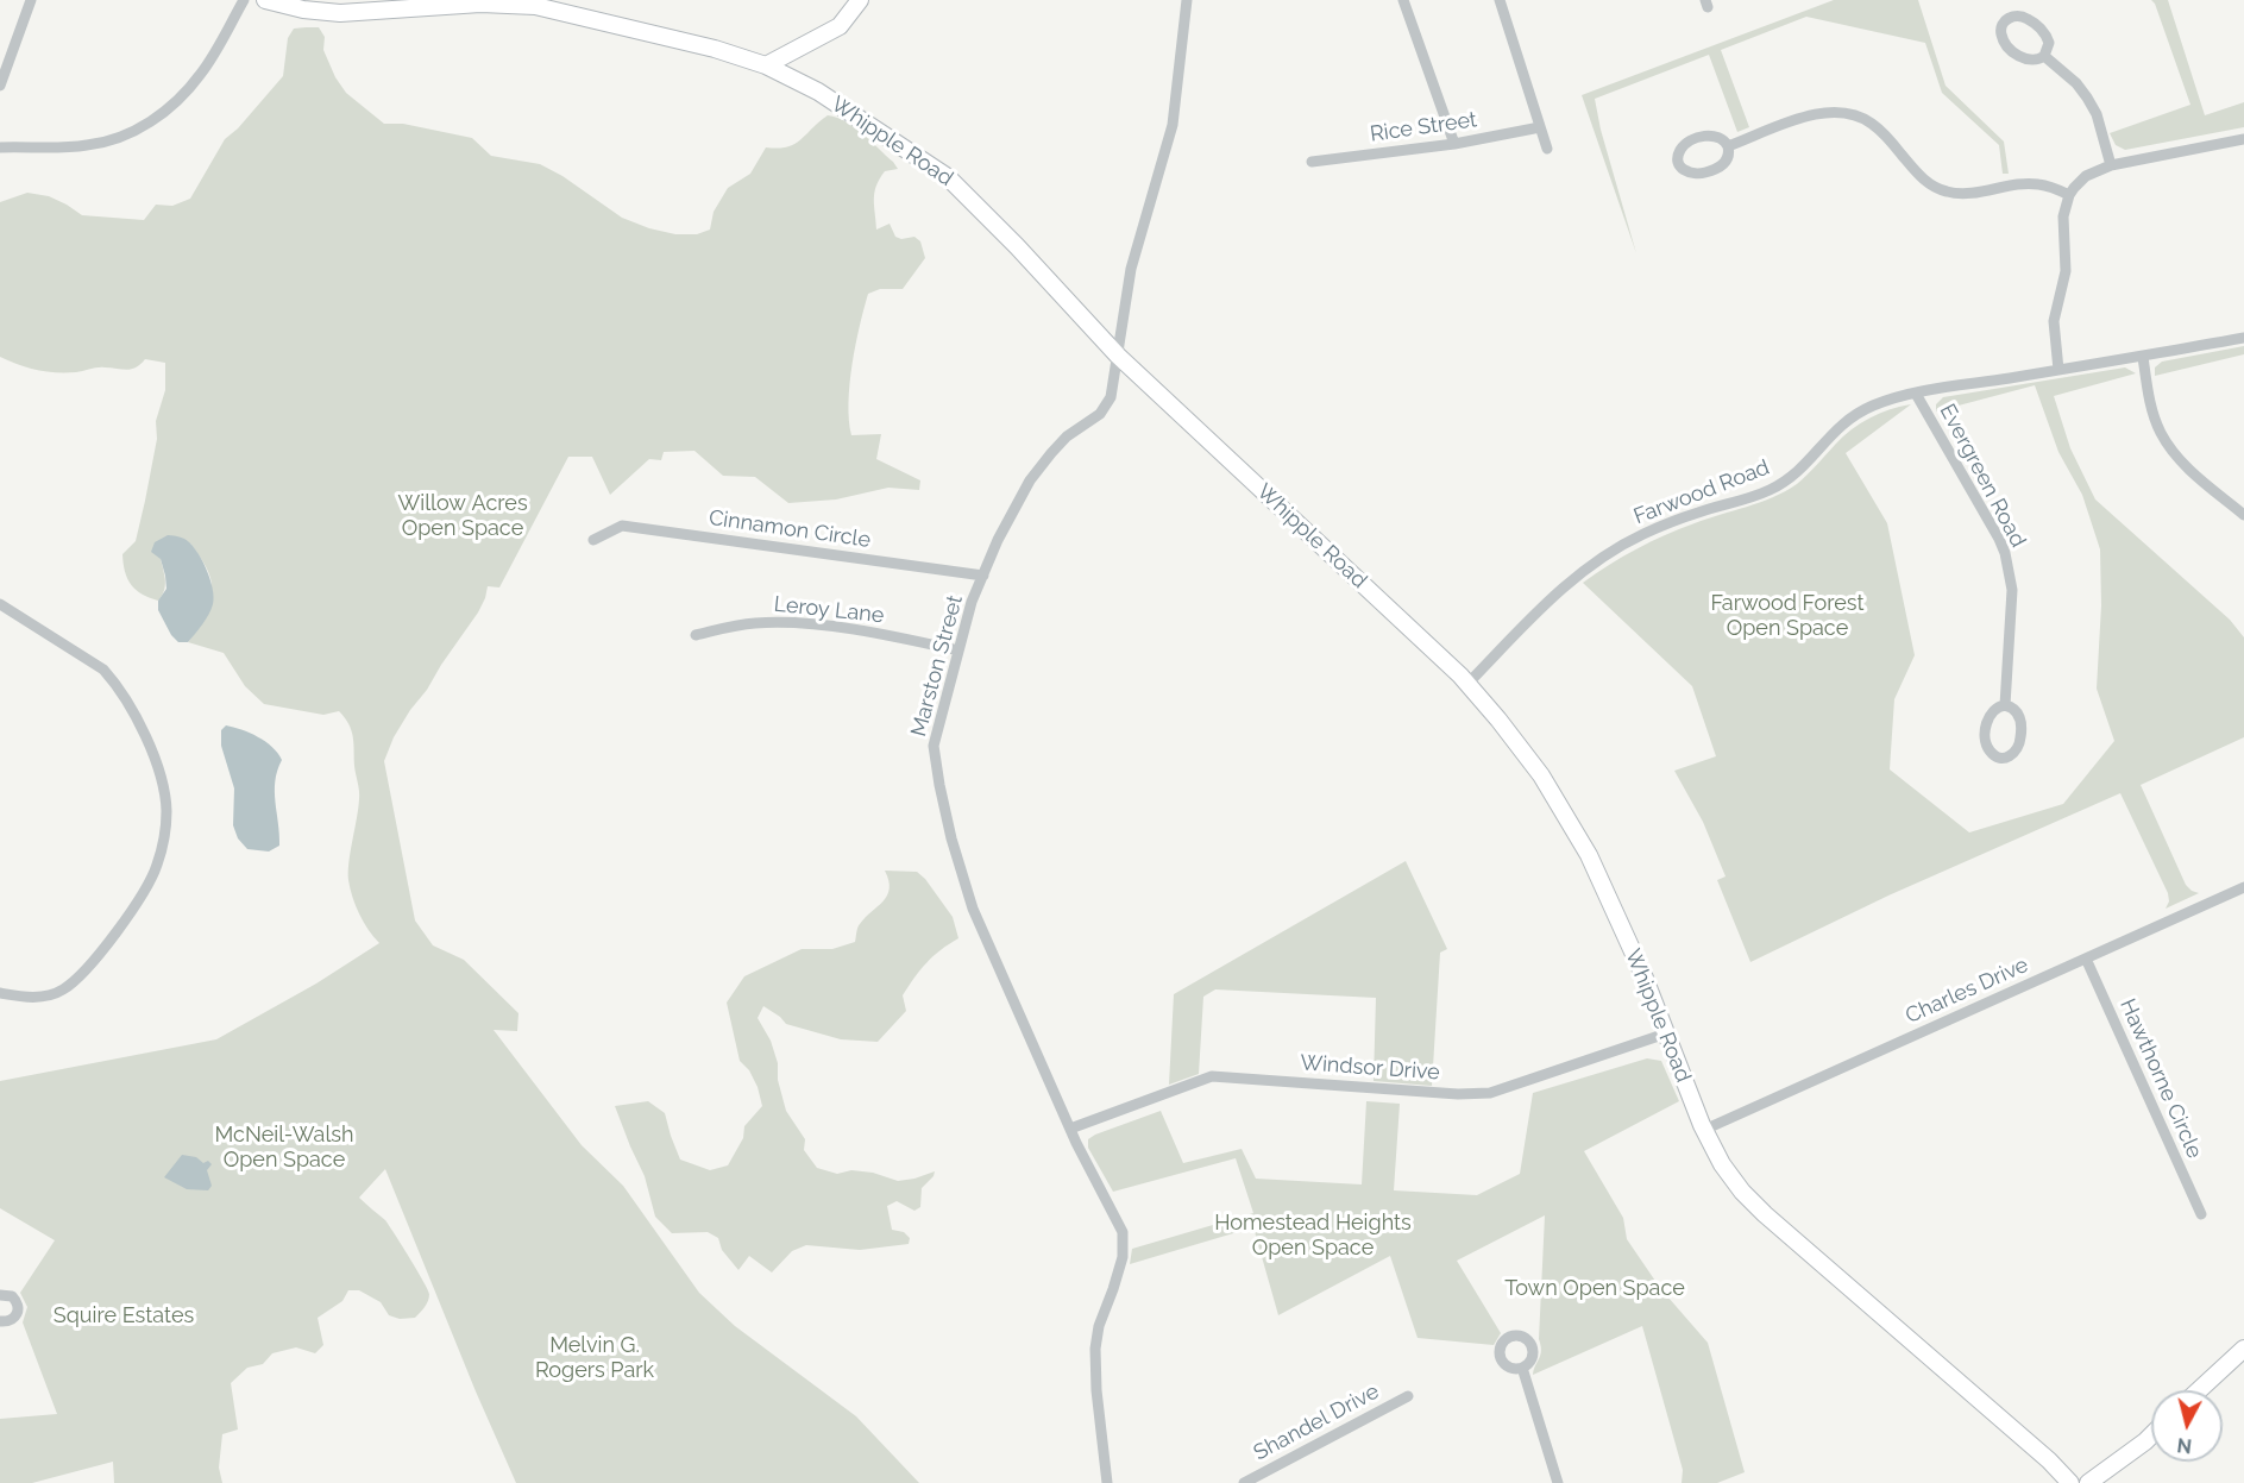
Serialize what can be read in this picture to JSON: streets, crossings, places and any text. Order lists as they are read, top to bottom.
{
  "streets": {
    "main road": ["Whipple Road"],
    "street": [
      "Rice Street",
      "Evergreen Road",
      "Farwood Road",
      "Cinnamon Circle",
      "Leroy Lane",
      "Marston Street",
      "Charles Drive",
      "Windsor Drive",
      "Hawthorne Circle",
      "Shandel Drive"
    ]
  },
  "crossings": [
    ["Whipple Road", "Farwood Road"],
    ["Whipple Road", "Marston Street"],
    ["Whipple Road", "Charles Drive"],
    ["Whipple Road", "Windsor Drive"],
    ["Evergreen Road", "Farwood Road"],
    ["Cinnamon Circle", "Marston Street"],
    ["Leroy Lane", "Marston Street"],
    ["Marston Street", "Windsor Drive"],
    ["Charles Drive", "Hawthorne Circle"]
  ],
  "parks": [
    "Willow Acres Open Space",
    "Farwood Forest Open Space",
    "McNeil-Walsh Open Space",
    "Homestead Heights Open Space",
    "Town Open Space",
    "Squire Estates",
    "Melvin G. Rogers Park"
  ],
  "north": "bottom"
}
